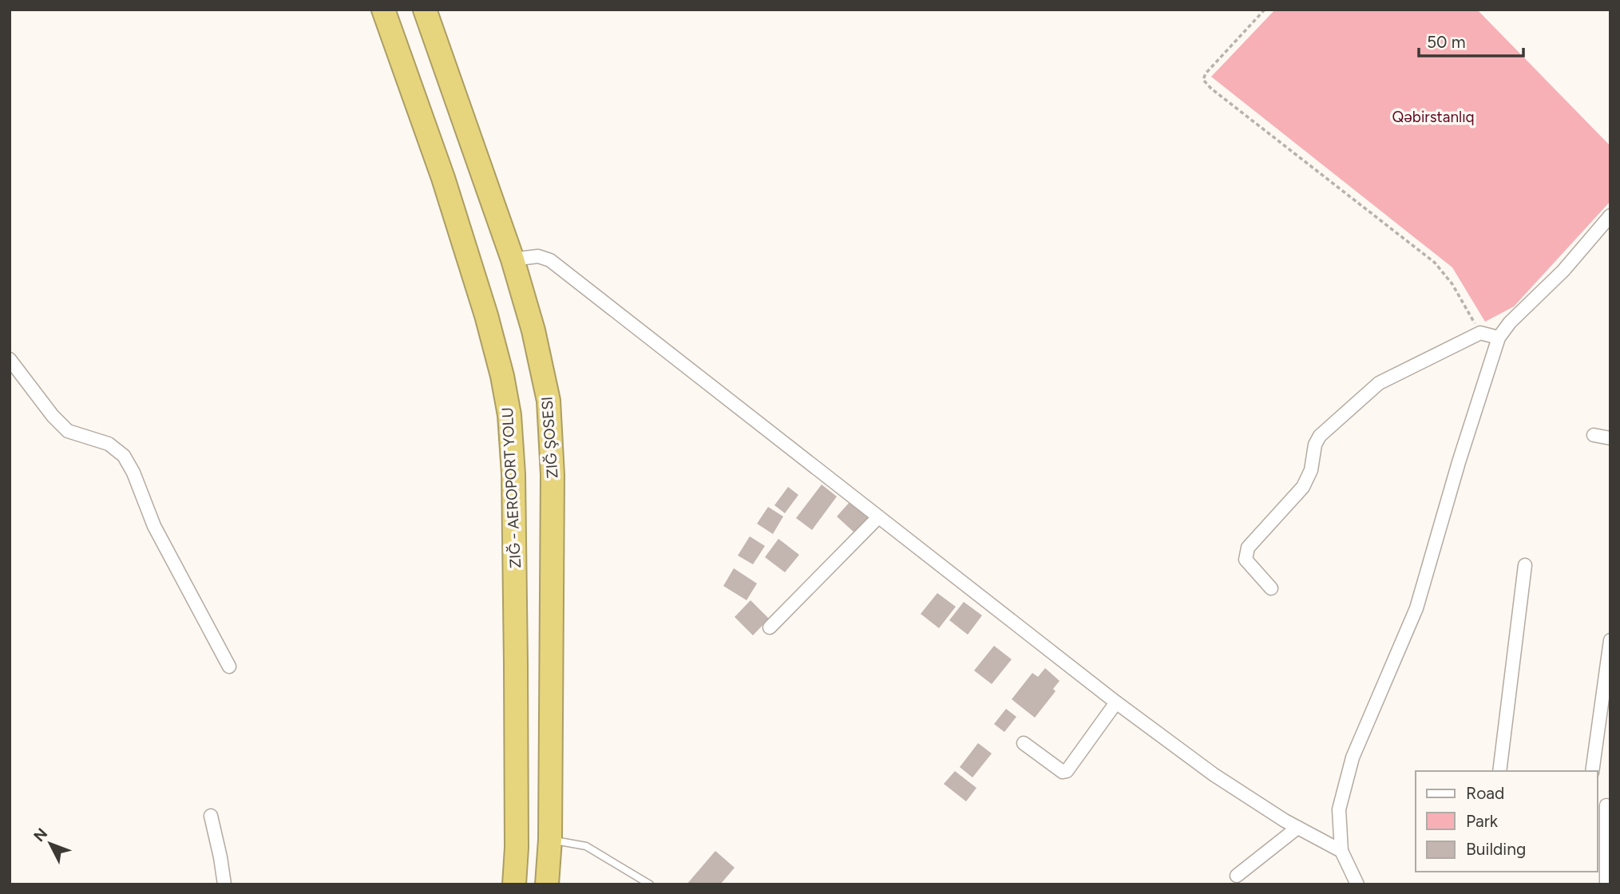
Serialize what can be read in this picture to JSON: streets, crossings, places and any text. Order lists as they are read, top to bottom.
{
  "parks": ["Qəbirstanlıq"],
  "legend": ["Road", "Park", "Building"],
  "scale_bar": "50 m",
  "north": "top left"
}
